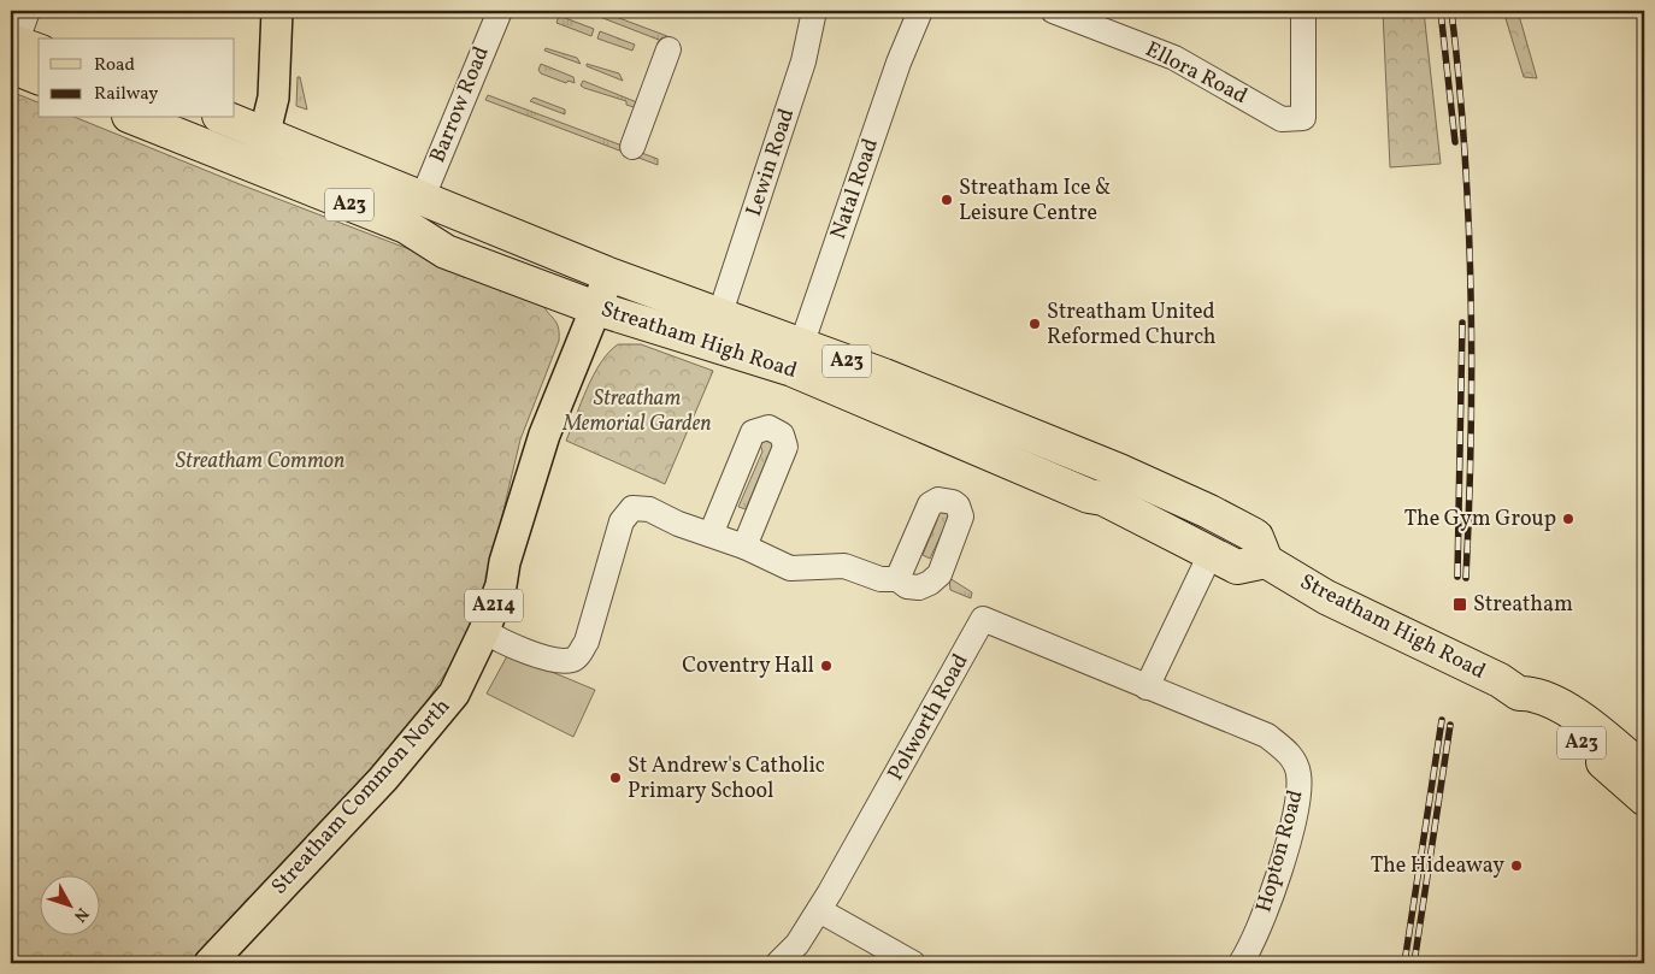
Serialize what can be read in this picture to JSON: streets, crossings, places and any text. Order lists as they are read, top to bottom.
{
  "streets": {
    "highway": ["A23", "Streatham High Road"],
    "main road": ["A214", "Streatham Common North"],
    "street": [
      "Ellora Road",
      "Barrow Road",
      "Lewin Road",
      "Natal Road",
      "Polworth Road",
      "Hopton Road"
    ]
  },
  "crossings": [
    ["Barrow Road", "Streatham High Road"],
    ["Lewin Road", "Streatham High Road"],
    ["Natal Road", "Streatham High Road"],
    ["Streatham High Road", "Streatham Common North"],
    ["Polworth Road", "Hopton Road"]
  ],
  "parks": ["Streatham Memorial Garden", "Streatham Common"],
  "places": {
    "other": [
      "Streatham Ice & Leisure Centre",
      "Streatham United Reformed Church",
      "The Gym Group",
      "Coventry Hall",
      "St Andrew's Catholic Primary School",
      "The Hideaway"
    ],
    "transit": ["Streatham"]
  },
  "legend": ["Road", "Railway"],
  "north": "bottom right"
}
